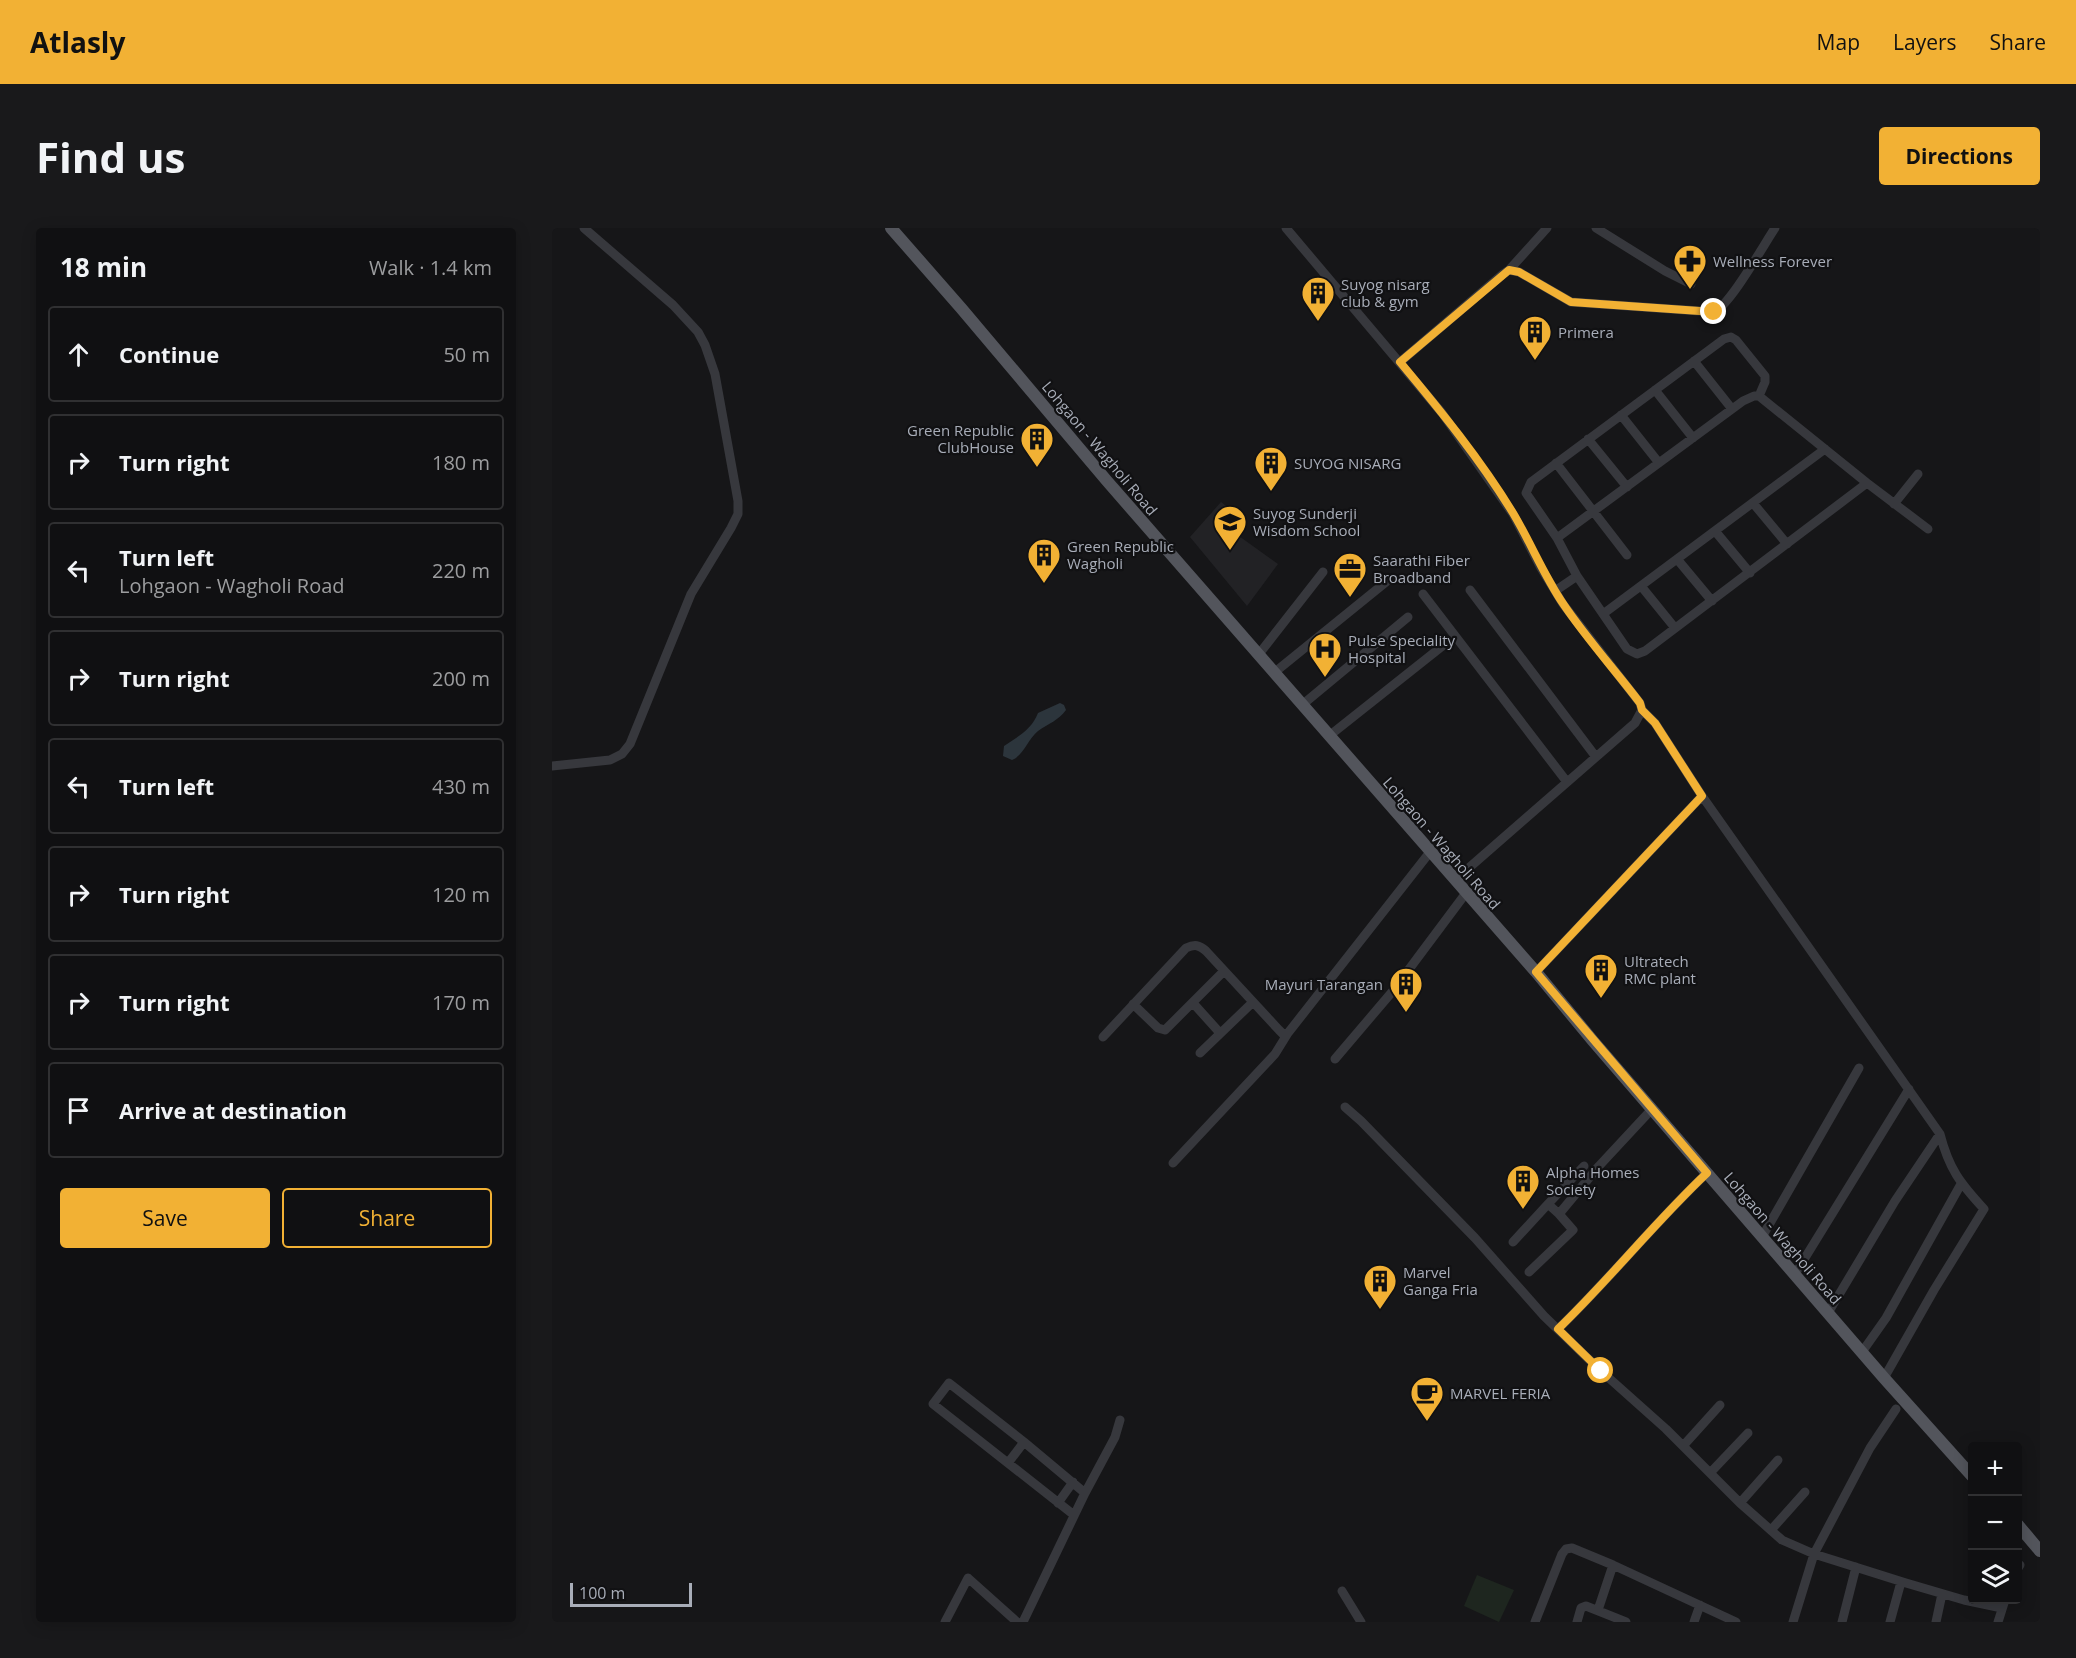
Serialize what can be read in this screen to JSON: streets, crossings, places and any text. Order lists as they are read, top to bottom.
{
  "streets": {
    "main road": ["Lohgaon - Wagholi Road"]
  },
  "places": {
    "pharmacy": ["Wellness Forever"],
    "building": [
      "Suyog nisarg club & gym",
      "Primera",
      "Green Republic ClubHouse",
      "SUYOG NISARG",
      "Green Republic Wagholi",
      "Ultratech RMC plant",
      "Mayuri Tarangan",
      "Alpha Homes Society",
      "Marvel Ganga Fria"
    ],
    "school or university": ["Suyog Sunderji Wisdom School"],
    "office": ["Saarathi Fiber Broadband"],
    "hospital": ["Pulse Speciality Hospital"],
    "cafe": ["MARVEL FERIA"]
  },
  "scale_bar": "100 m",
  "page": {
    "header": "Atlasly",
    "nav": ["Map", "Layers", "Share"],
    "buttons": [
      "Directions",
      ["Save", "Share"]
    ],
    "title": "Find us",
    "heading": ["18 min", "Walk · 1.4 km"],
    "list": [
      ["Continue", "50 m"],
      ["Turn right", "180 m"],
      ["Turn left", "Lohgaon - Wagholi Road", "220 m"],
      ["Turn right", "200 m"],
      ["Turn left", "430 m"],
      ["Turn right", "120 m"],
      ["Turn right", "170 m"],
      "Arrive at destination"
    ],
    "map_buttons": ["+", "−"],
    "scale": "100 m"
  }
}
